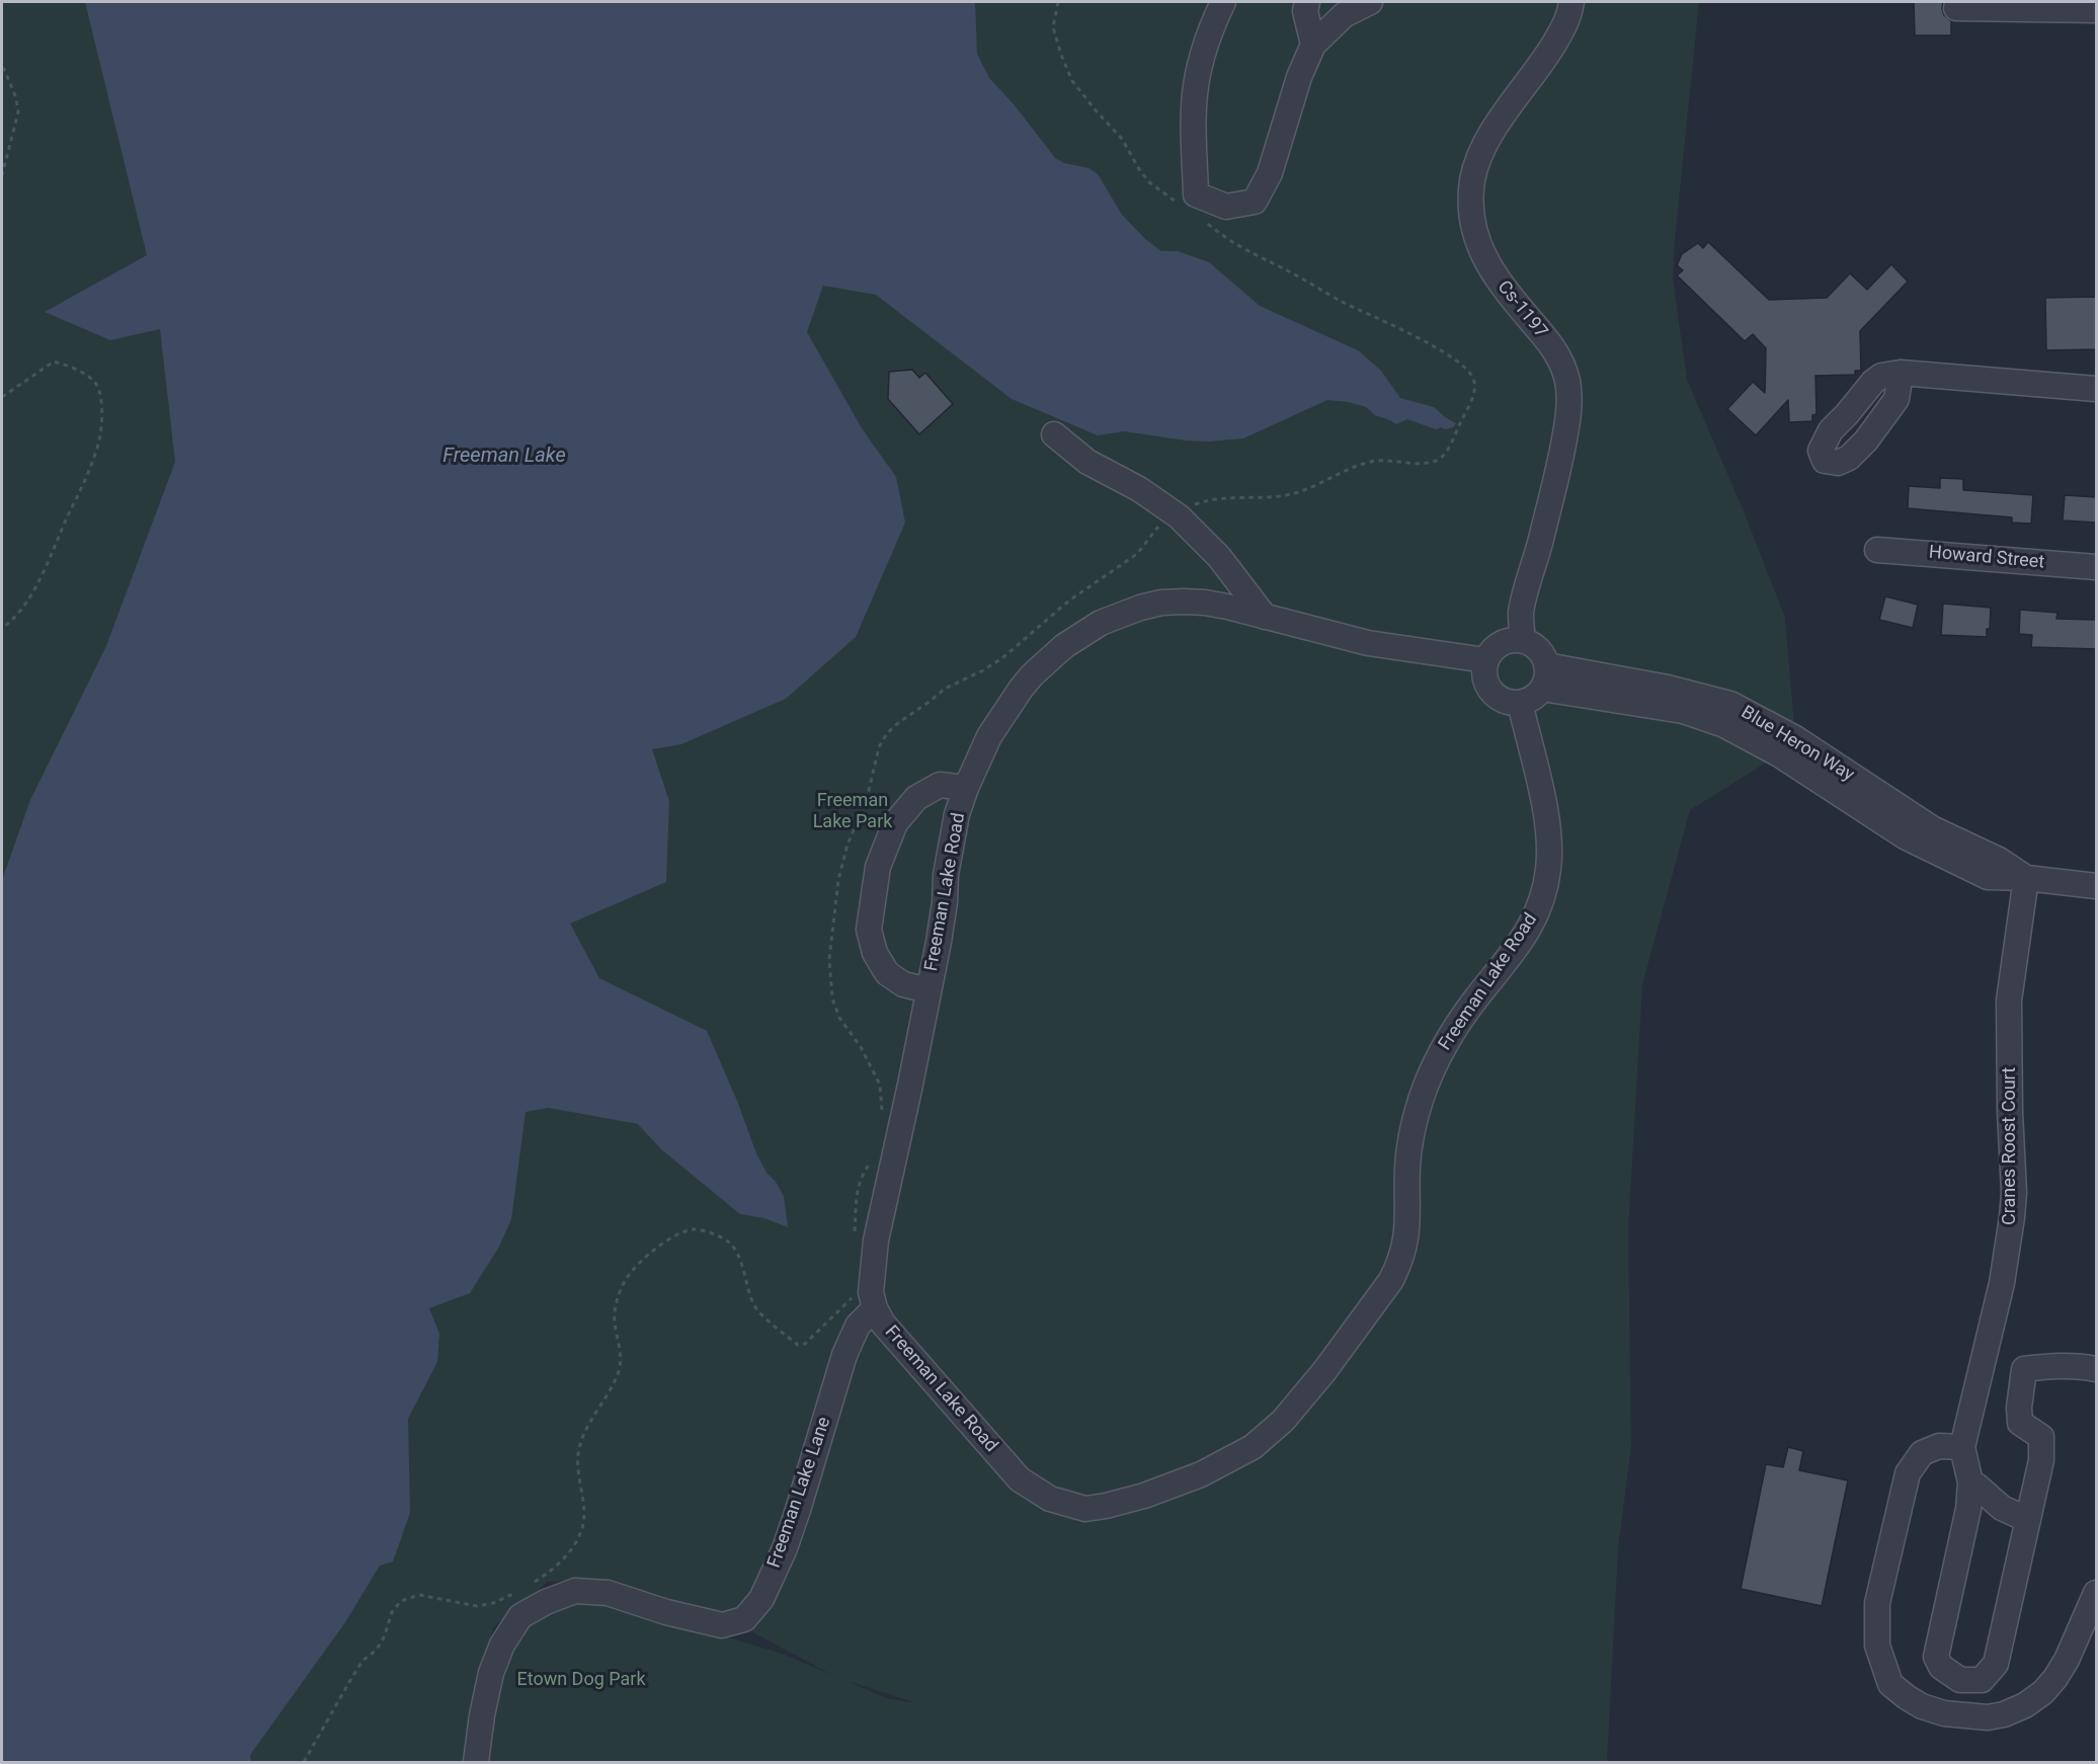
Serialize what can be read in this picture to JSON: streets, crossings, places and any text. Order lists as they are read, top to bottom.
{
  "streets": {
    "street": [
      "Cs-1197",
      "Howard Street",
      "Blue Heron Way",
      "Freeman Lake Road",
      "Cranes Roost Court",
      "Freeman Lake Lane"
    ]
  },
  "crossings": [
    ["Cs-1197", "Blue Heron Way"],
    ["Cs-1197", "Freeman Lake Road"],
    ["Blue Heron Way", "Freeman Lake Road"],
    ["Blue Heron Way", "Cranes Roost Court"],
    ["Freeman Lake Road", "Freeman Lake Lane"]
  ],
  "water": ["Freeman Lake"],
  "parks": ["Freeman Lake Park", "Etown Dog Park"]
}
